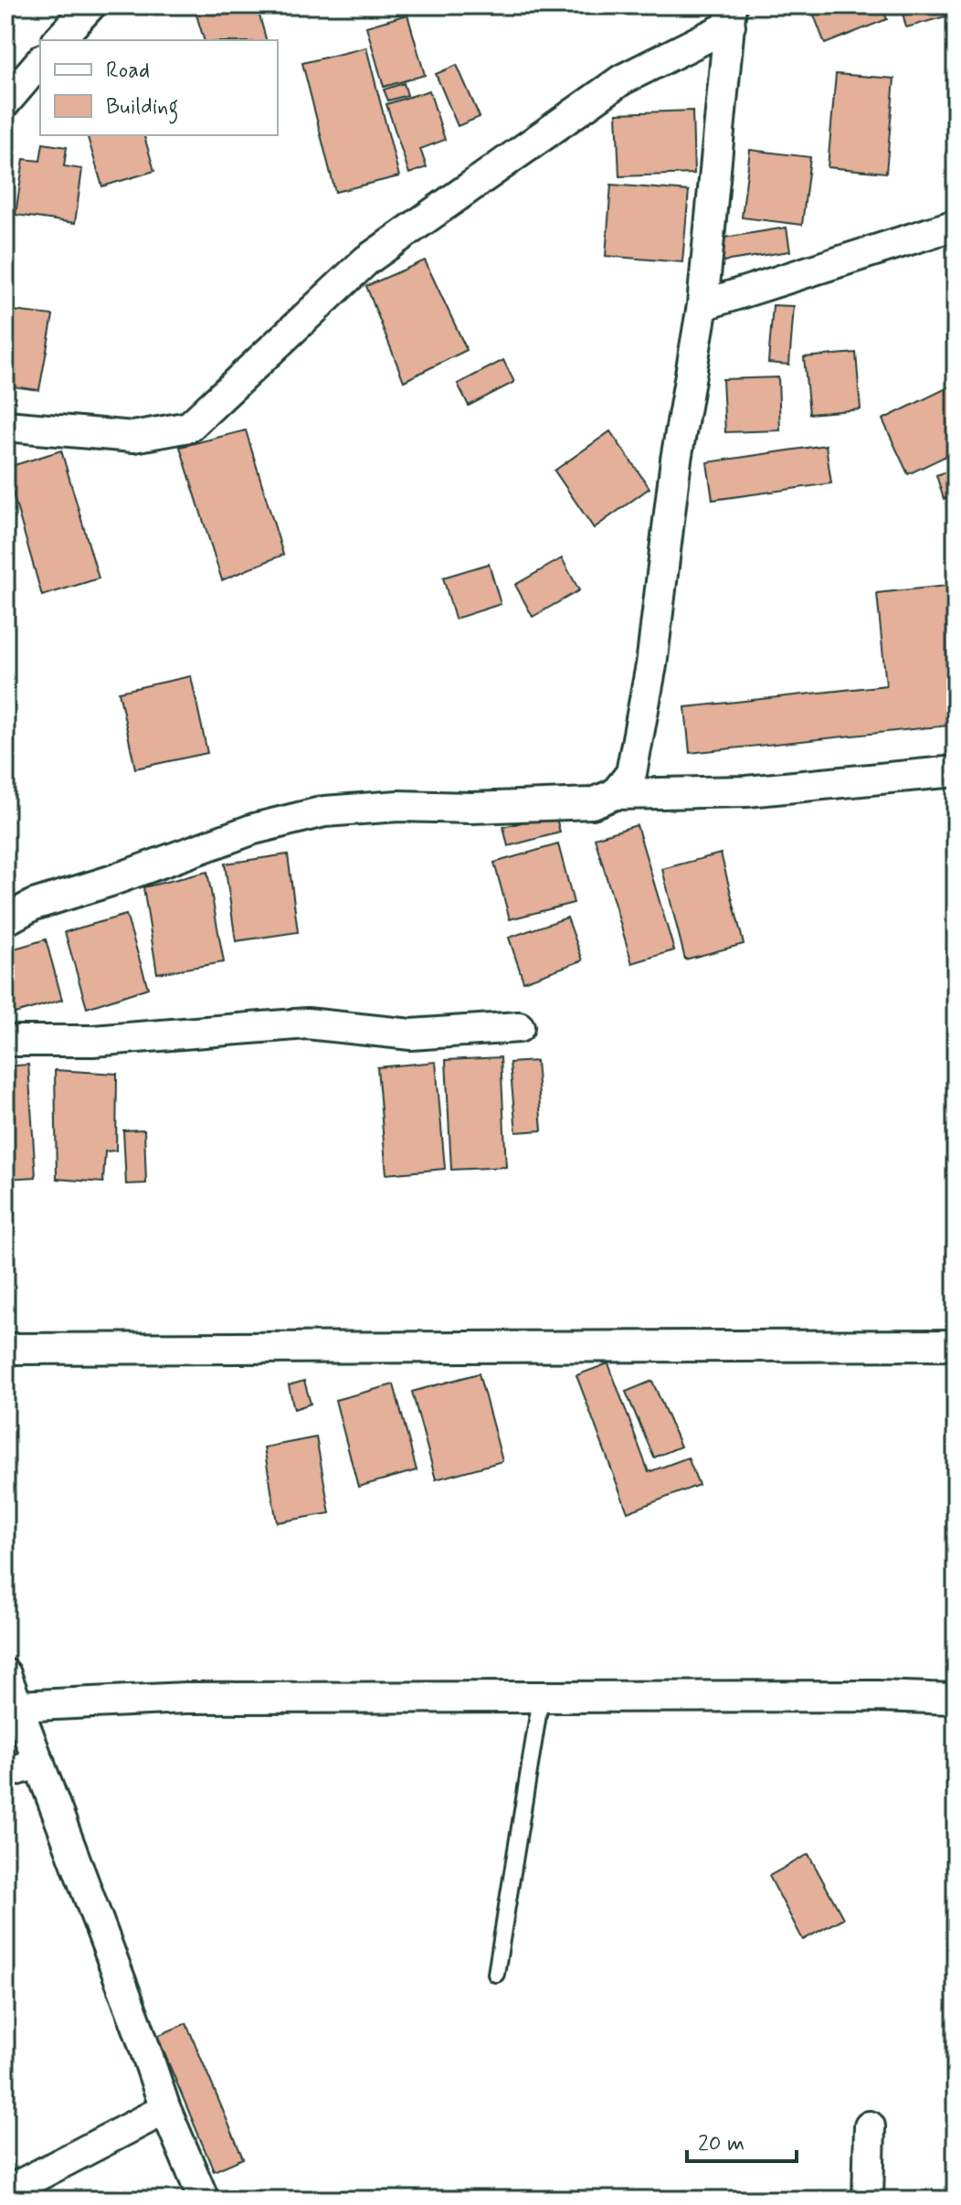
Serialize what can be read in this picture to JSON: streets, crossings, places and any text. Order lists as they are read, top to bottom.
{
  "legend": ["Road", "Building"],
  "scale_bar": "20 m"
}
